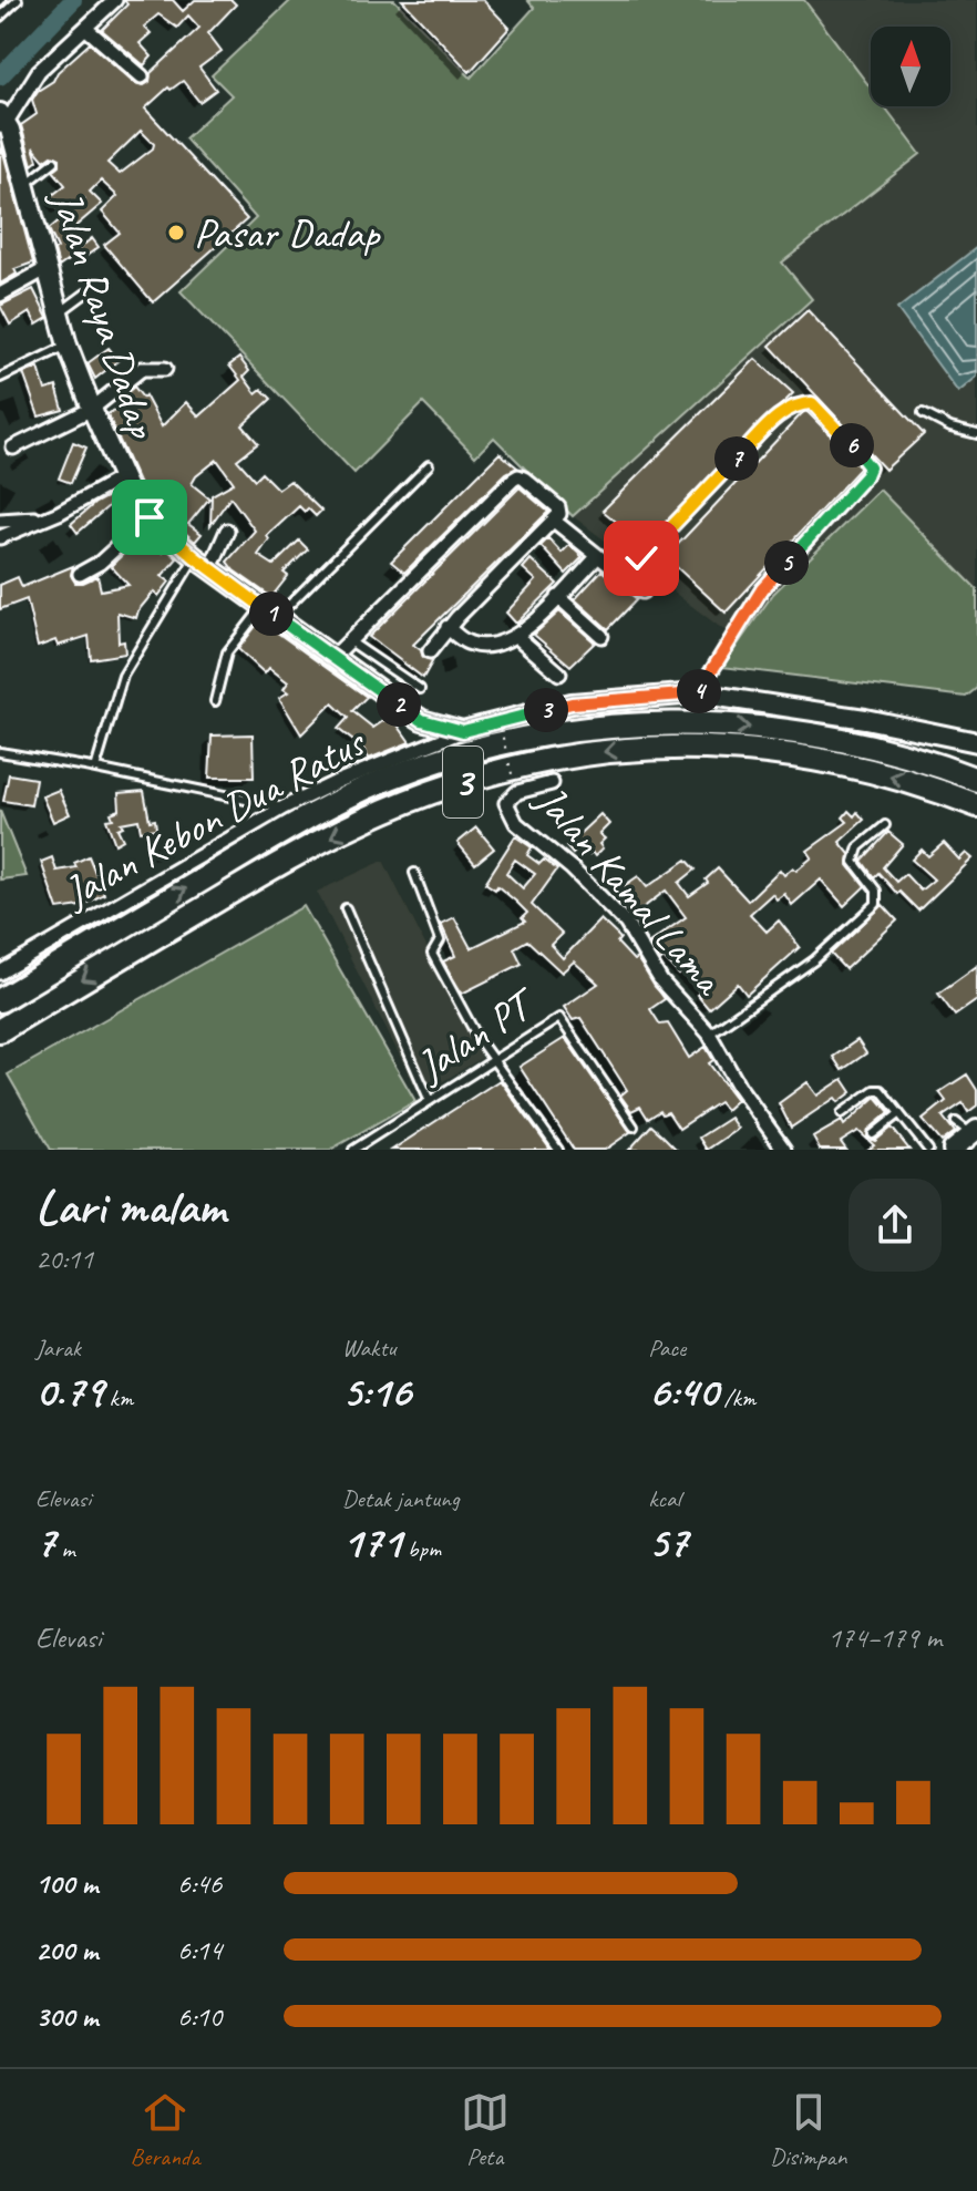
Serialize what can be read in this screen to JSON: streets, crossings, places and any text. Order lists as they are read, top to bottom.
{
  "streets": {
    "highway": ["3"],
    "main road": ["Jalan Raya Dadap"],
    "street": ["Jalan Kebon Dua Ratus", "Jalan Kamal Lama"],
    "lane": ["Jalan PT"]
  },
  "crossings": [
    ["Jalan Raya Dadap", "Jalan Kebon Dua Ratus"]
  ],
  "places": ["Pasar Dadap"],
  "north": "top",
  "page": {
    "pins": [
      "6",
      "7",
      "5",
      "1",
      "4",
      "2",
      "3"
    ],
    "heading": ["Lari malam", "20:11"],
    "stats": [
      ["Jarak", "0.79 km"],
      ["Waktu", "5:16"],
      ["Pace", "6:40 /km"],
      ["Elevasi", "7 m"],
      ["Detak jantung", "171 bpm"],
      ["kcal", "57"]
    ],
    "chart": ["Elevasi", "174–179 m"],
    "list": [
      {
        "name": "100 m",
        "note": "6:46"
      },
      {
        "name": "200 m",
        "note": "6:14"
      },
      {
        "name": "300 m",
        "note": "6:10"
      }
    ],
    "tabs": ["Beranda", "Peta", "Disimpan"]
  }
}
